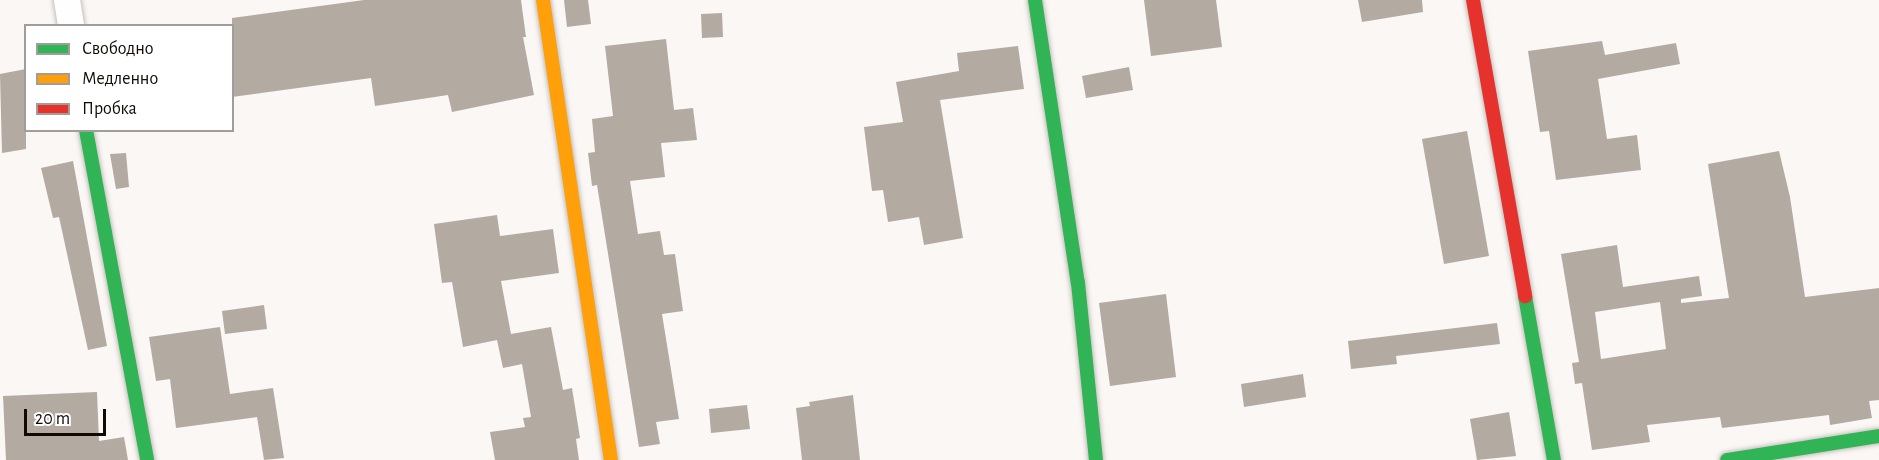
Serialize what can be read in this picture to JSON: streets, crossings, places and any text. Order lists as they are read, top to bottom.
{
  "legend": ["Свободно", "Медленно", "Пробка"],
  "scale_bar": "20 m"
}
